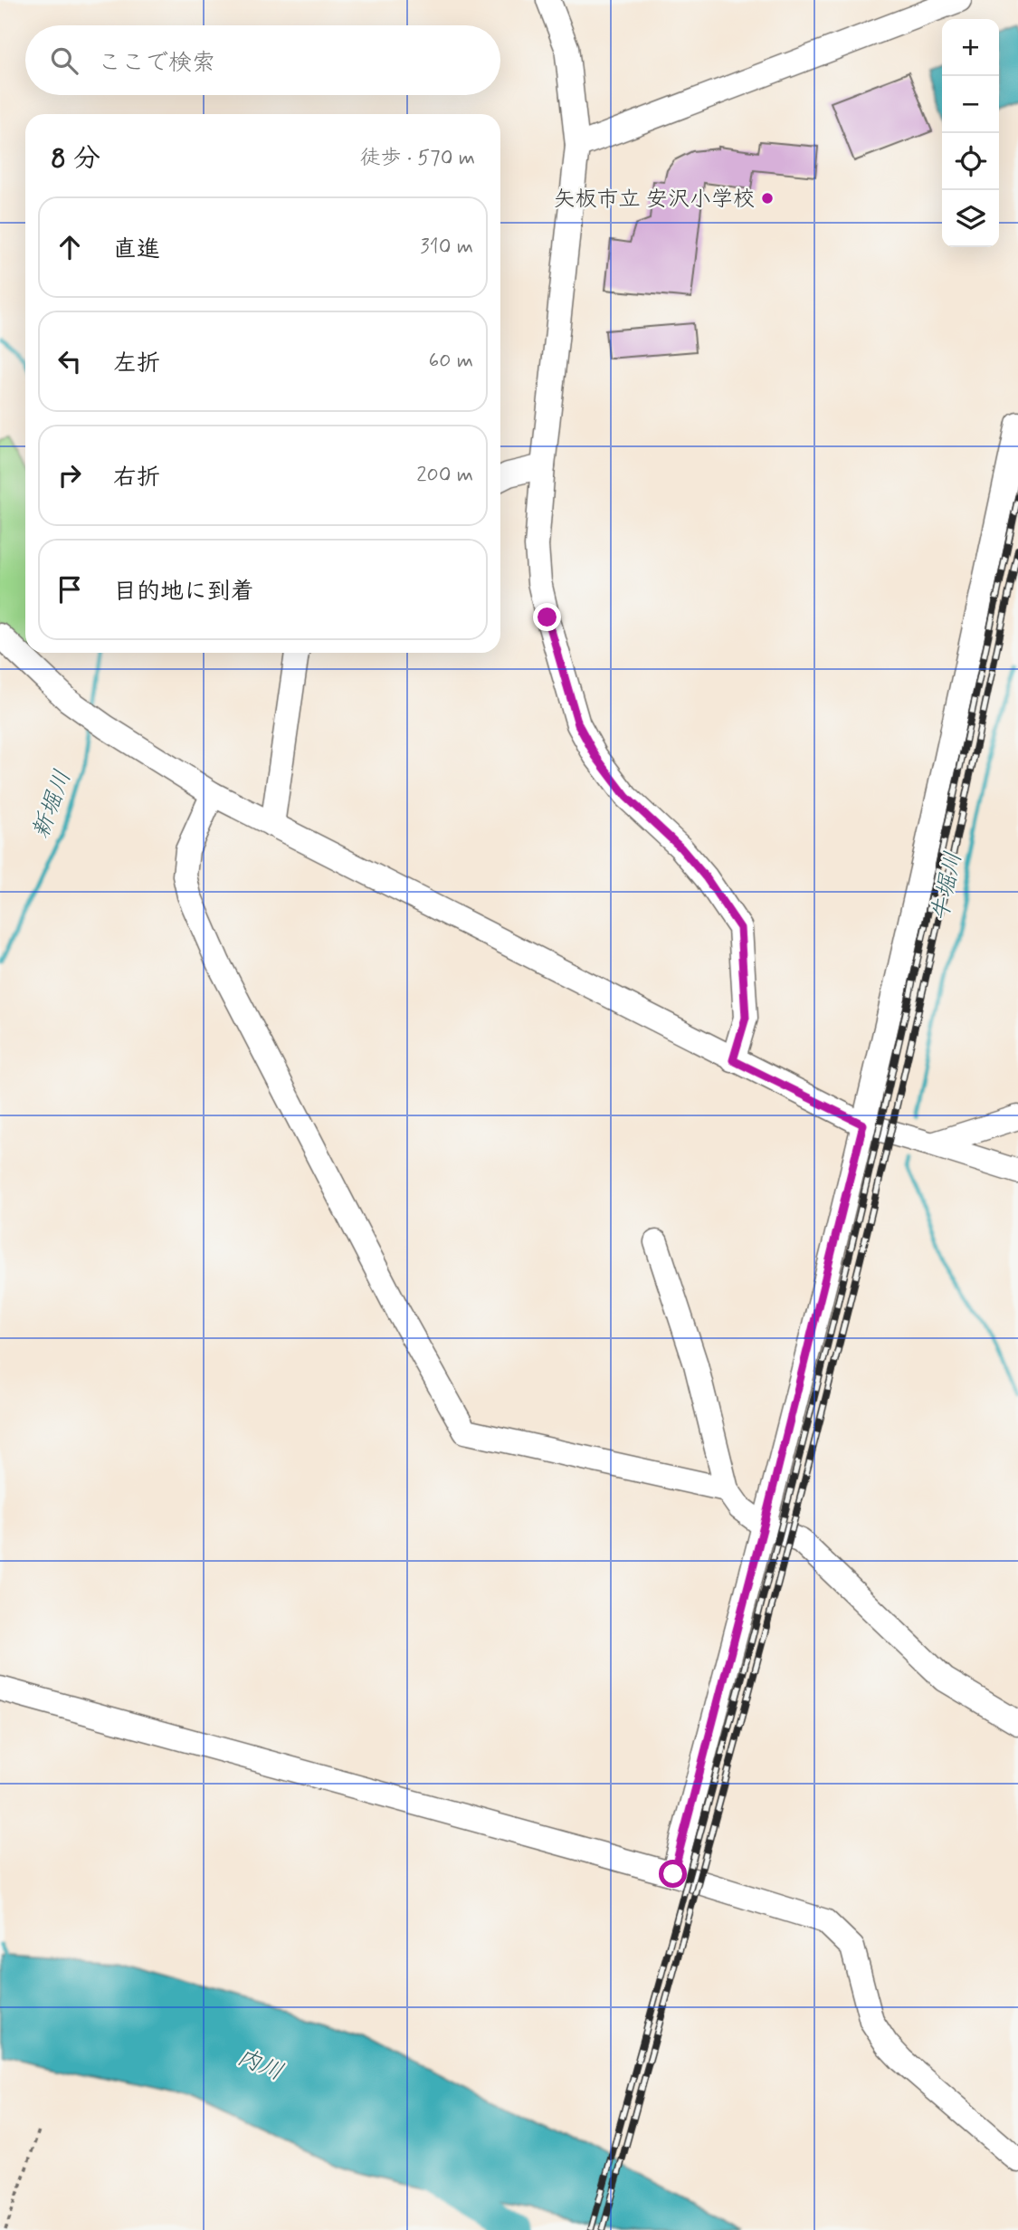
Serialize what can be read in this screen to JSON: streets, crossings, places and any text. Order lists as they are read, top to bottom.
{
  "water": ["新堀川", "牛堀川", "内川"],
  "places": ["矢板市立 安沢小学校"],
  "page": {
    "map_buttons": ["+", "−"],
    "search": "ここで検索",
    "heading": ["8 分", "徒歩 · 570 m"],
    "list": [
      ["直進", "310 m"],
      ["左折", "60 m"],
      ["右折", "200 m"],
      "目的地に到着"
    ]
  }
}
